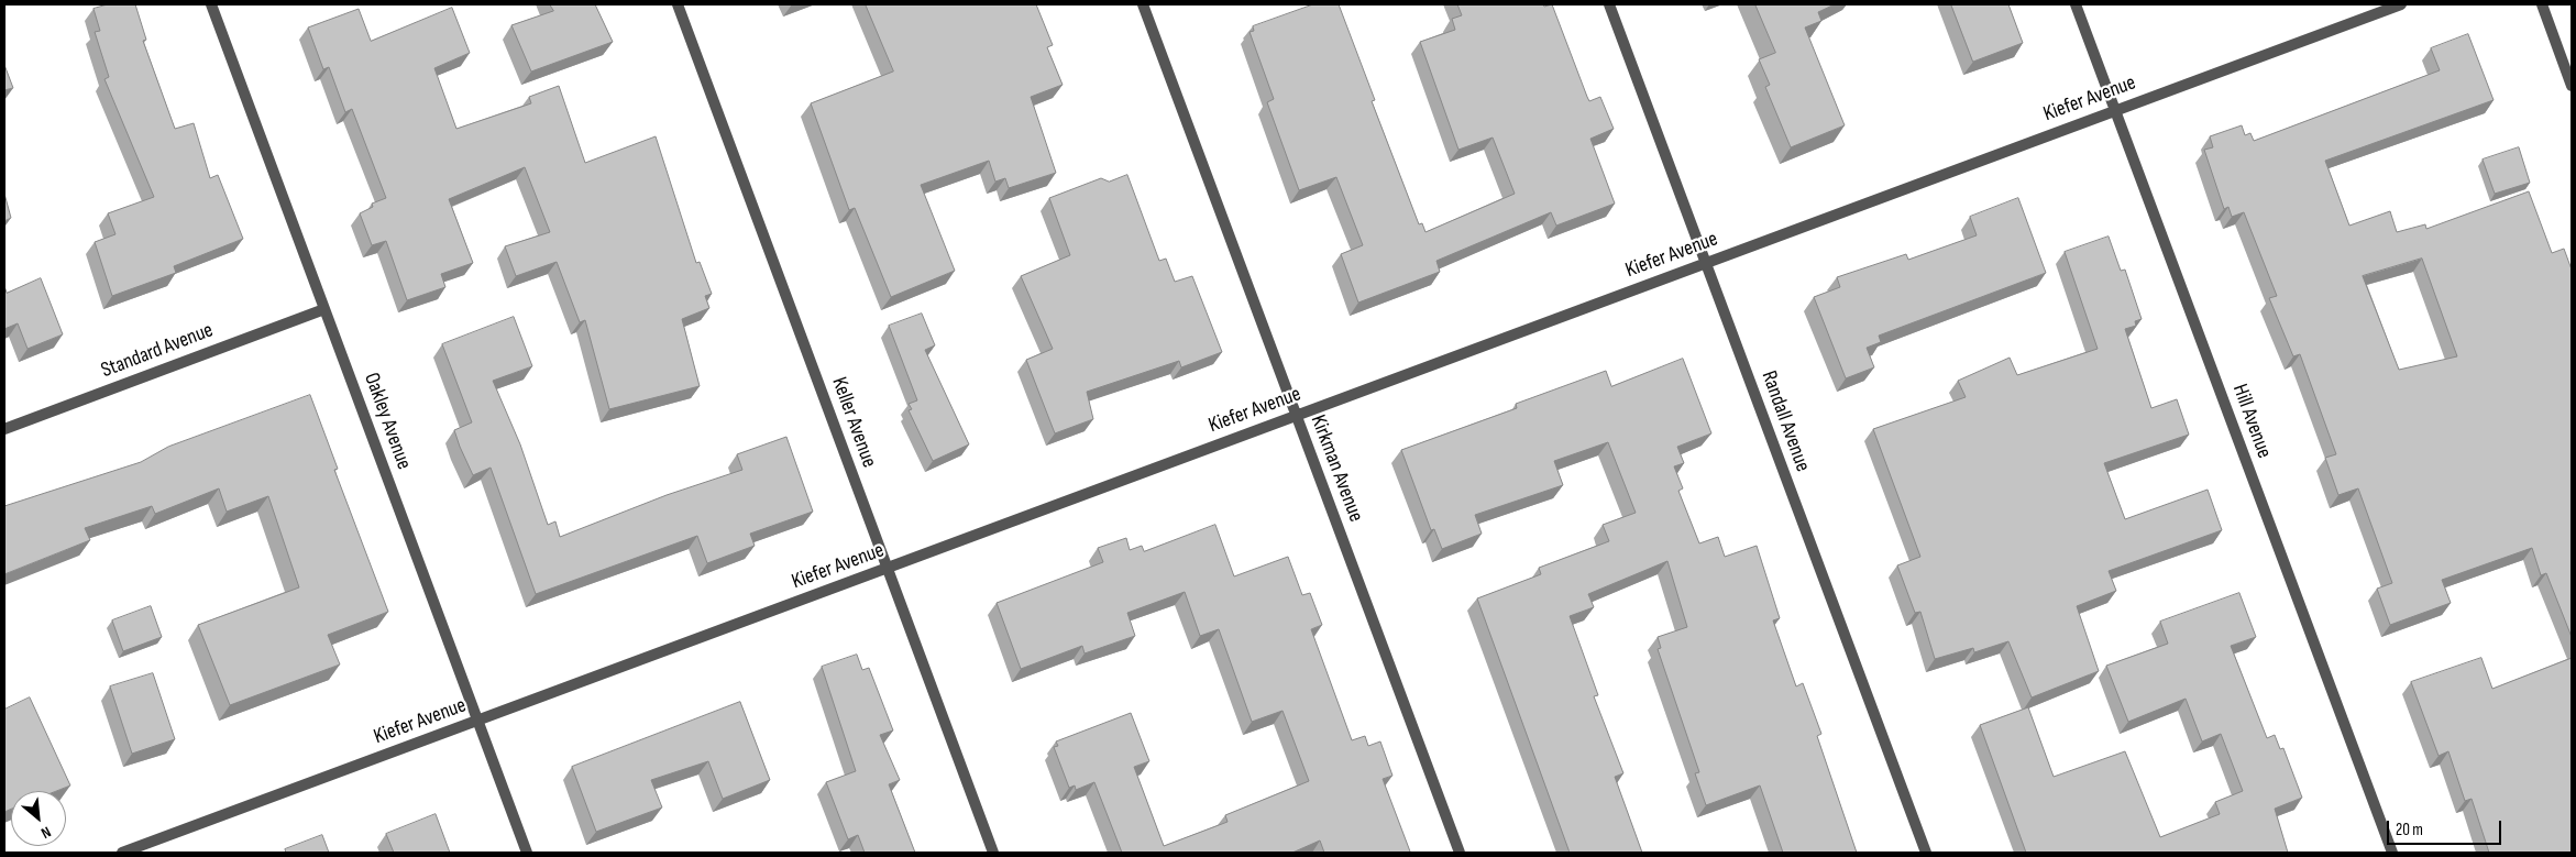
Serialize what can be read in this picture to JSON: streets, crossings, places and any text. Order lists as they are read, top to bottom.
{
  "streets": {
    "street": [
      "Kiefer Avenue",
      "Standard Avenue",
      "Oakley Avenue",
      "Randall Avenue",
      "Hill Avenue",
      "Keller Avenue",
      "Kirkman Avenue"
    ]
  },
  "crossings": [
    ["Kiefer Avenue", "Oakley Avenue"],
    ["Kiefer Avenue", "Randall Avenue"],
    ["Kiefer Avenue", "Hill Avenue"],
    ["Kiefer Avenue", "Keller Avenue"],
    ["Kiefer Avenue", "Kirkman Avenue"],
    ["Standard Avenue", "Oakley Avenue"]
  ],
  "scale_bar": "20 m",
  "north": "bottom right"
}
